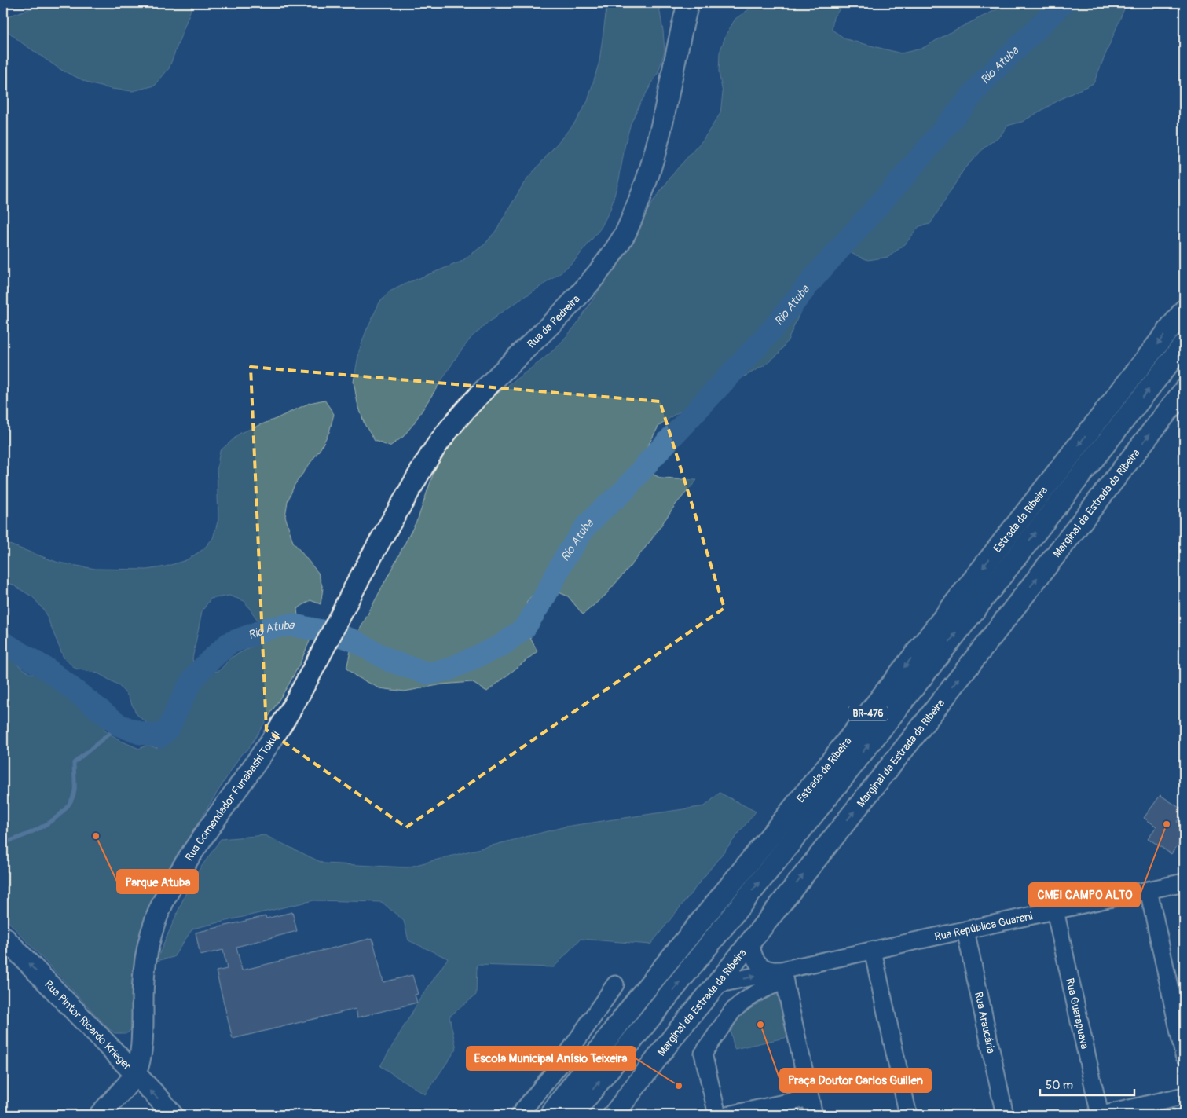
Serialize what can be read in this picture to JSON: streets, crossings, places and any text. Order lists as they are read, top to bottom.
{
  "streets": {
    "main road": [
      "Rua da Pedreira",
      "Marginal da Estrada da Ribeira",
      "Estrada da Ribeira",
      "BR-476",
      "Rua Comendador Funabashi Tokuji",
      "Rua Pintor Ricardo Krieger"
    ],
    "street": ["Rua República Guarani", "Rua Guarapuava", "Rua Araucária"]
  },
  "crossings": [
    ["Rua da Pedreira", "Rua Comendador Funabashi Tokuji"],
    ["Marginal da Estrada da Ribeira", "Rua República Guarani"],
    ["Rua Comendador Funabashi Tokuji", "Rua Pintor Ricardo Krieger"],
    ["Rua República Guarani", "Rua Guarapuava"],
    ["Rua República Guarani", "Rua Araucária"]
  ],
  "one_way": ["Marginal da Estrada da Ribeira", "Rua Pintor Ricardo Krieger"],
  "water": ["Rio Atuba"],
  "places": [
    "CMEI CAMPO ALTO",
    "Parque Atuba",
    "Praça Doutor Carlos Guillen",
    "Escola Municipal Anísio Teixeira"
  ],
  "scale_bar": "50 m"
}
